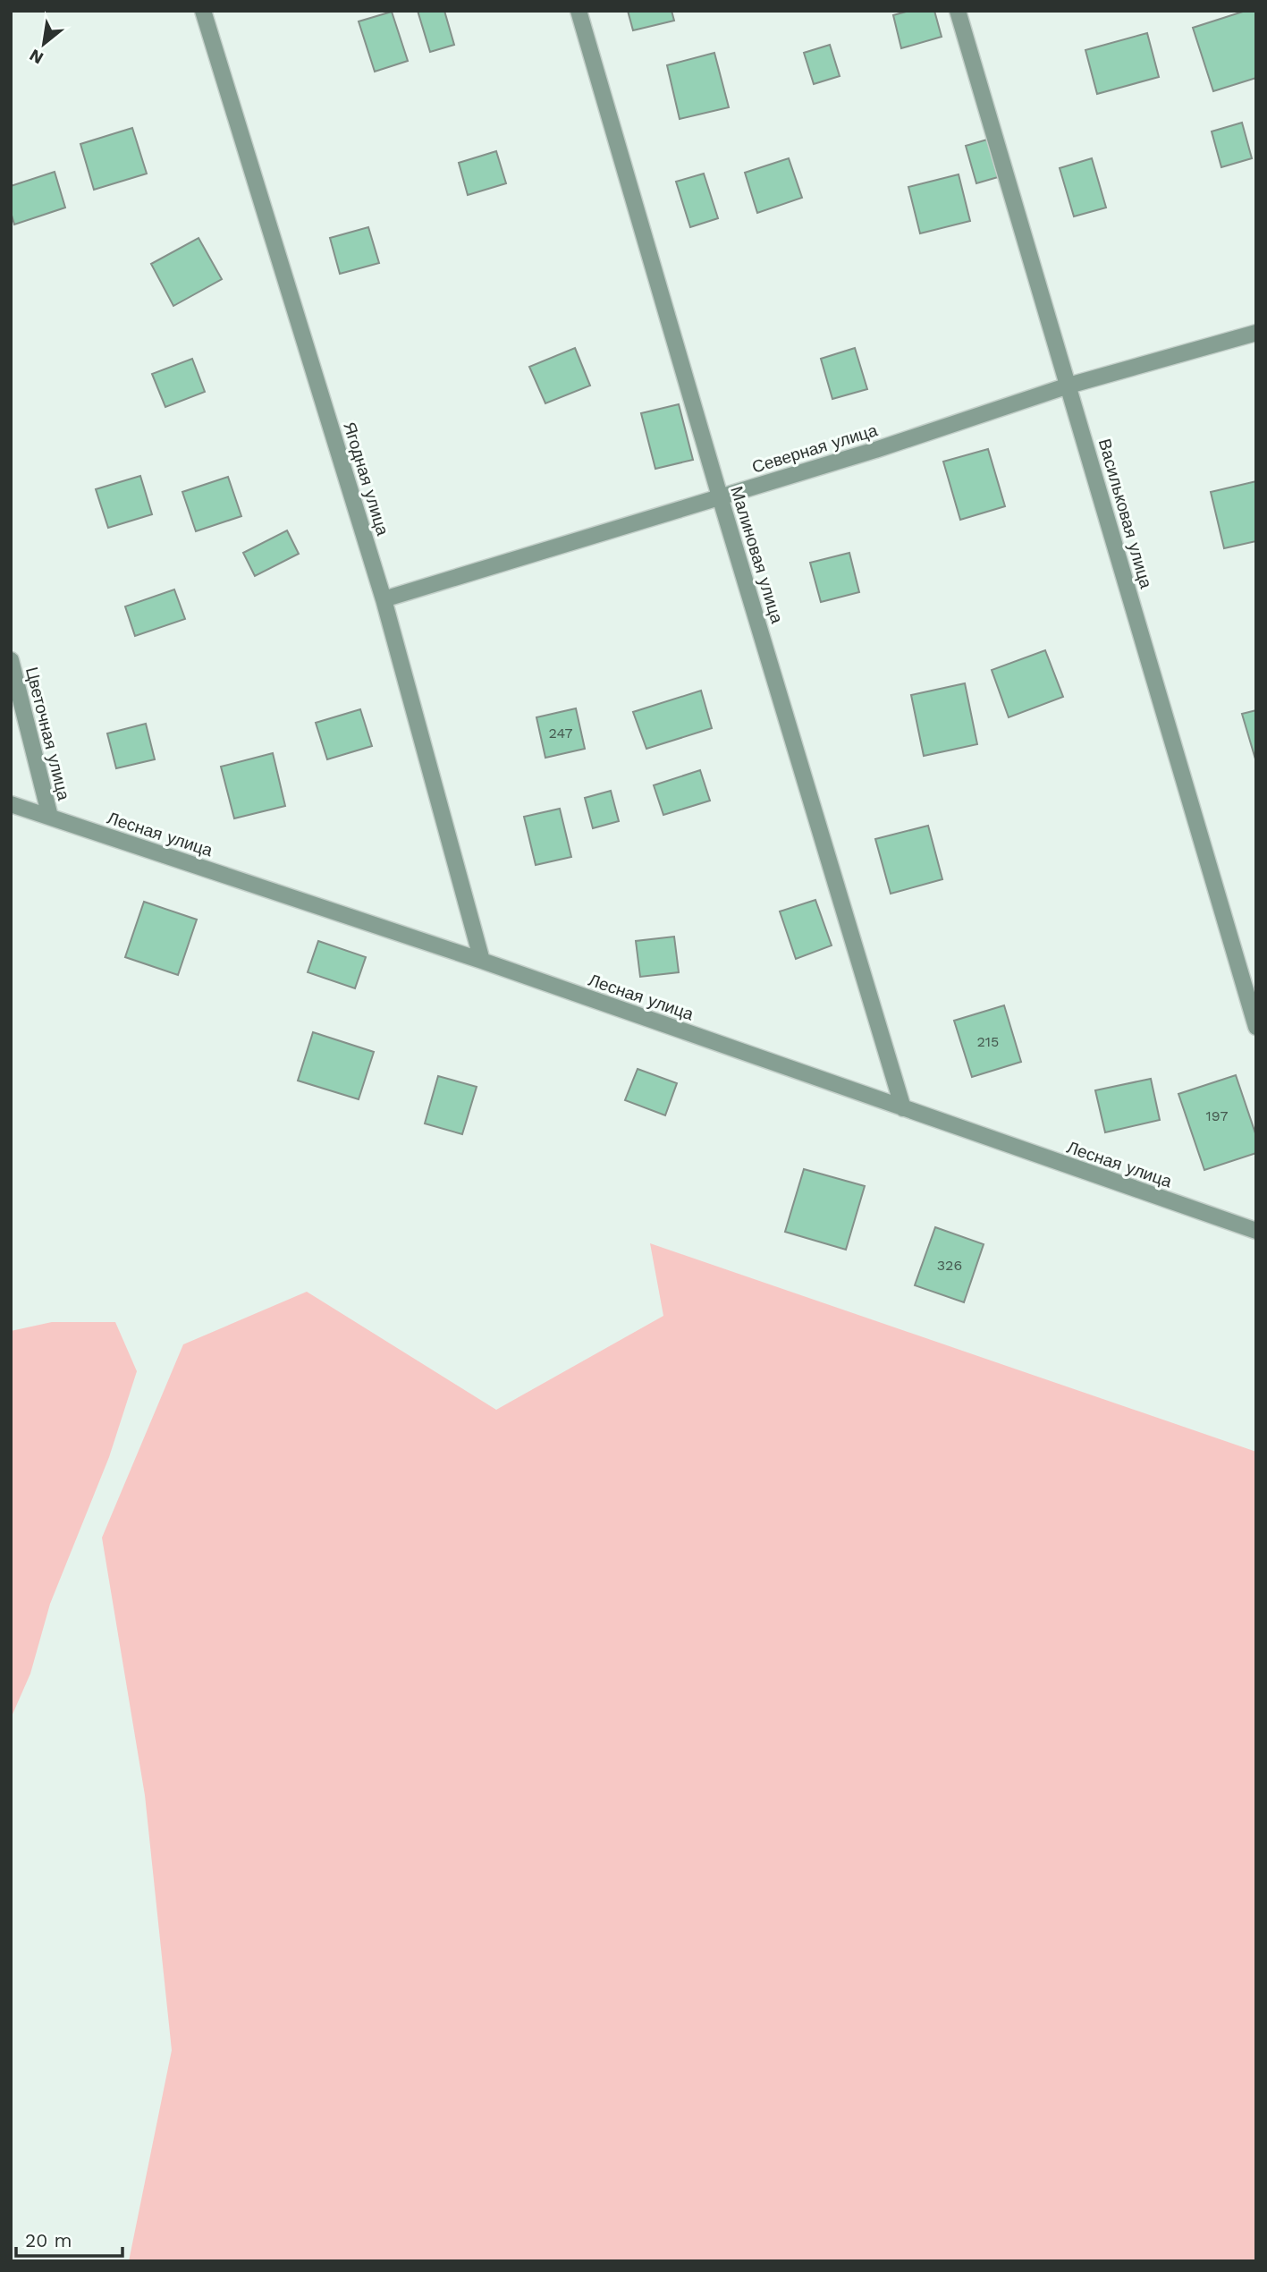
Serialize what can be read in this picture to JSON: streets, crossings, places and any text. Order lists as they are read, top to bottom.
{
  "streets": {
    "street": [
      "Северная улица",
      "Ягодная улица",
      "Васильковая улица",
      "Малиновая улица",
      "Цветочная улица",
      "Лесная улица"
    ]
  },
  "crossings": [
    ["Северная улица", "Ягодная улица"],
    ["Северная улица", "Васильковая улица"],
    ["Северная улица", "Малиновая улица"],
    ["Ягодная улица", "Лесная улица"],
    ["Малиновая улица", "Лесная улица"],
    ["Цветочная улица", "Лесная улица"]
  ],
  "house_numbers": [
    "247",
    "215",
    "197",
    "326"
  ],
  "scale_bar": "20 m",
  "north": "bottom left"
}
